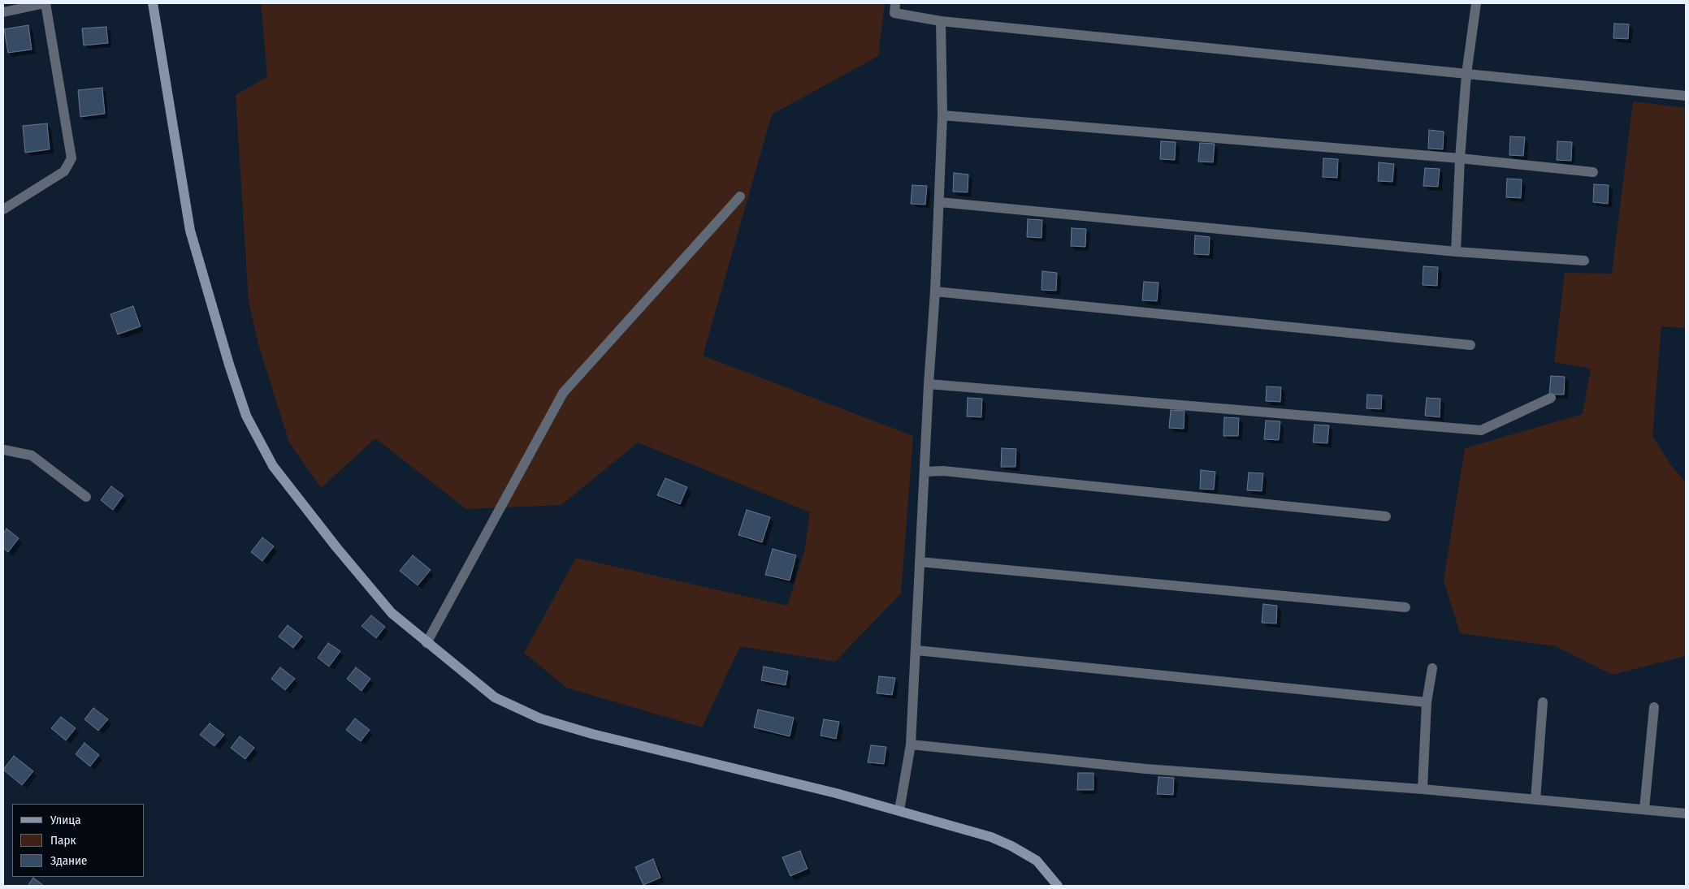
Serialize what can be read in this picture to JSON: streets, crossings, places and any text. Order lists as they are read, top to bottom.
{
  "legend": ["Улица", "Парк", "Здание"]
}
